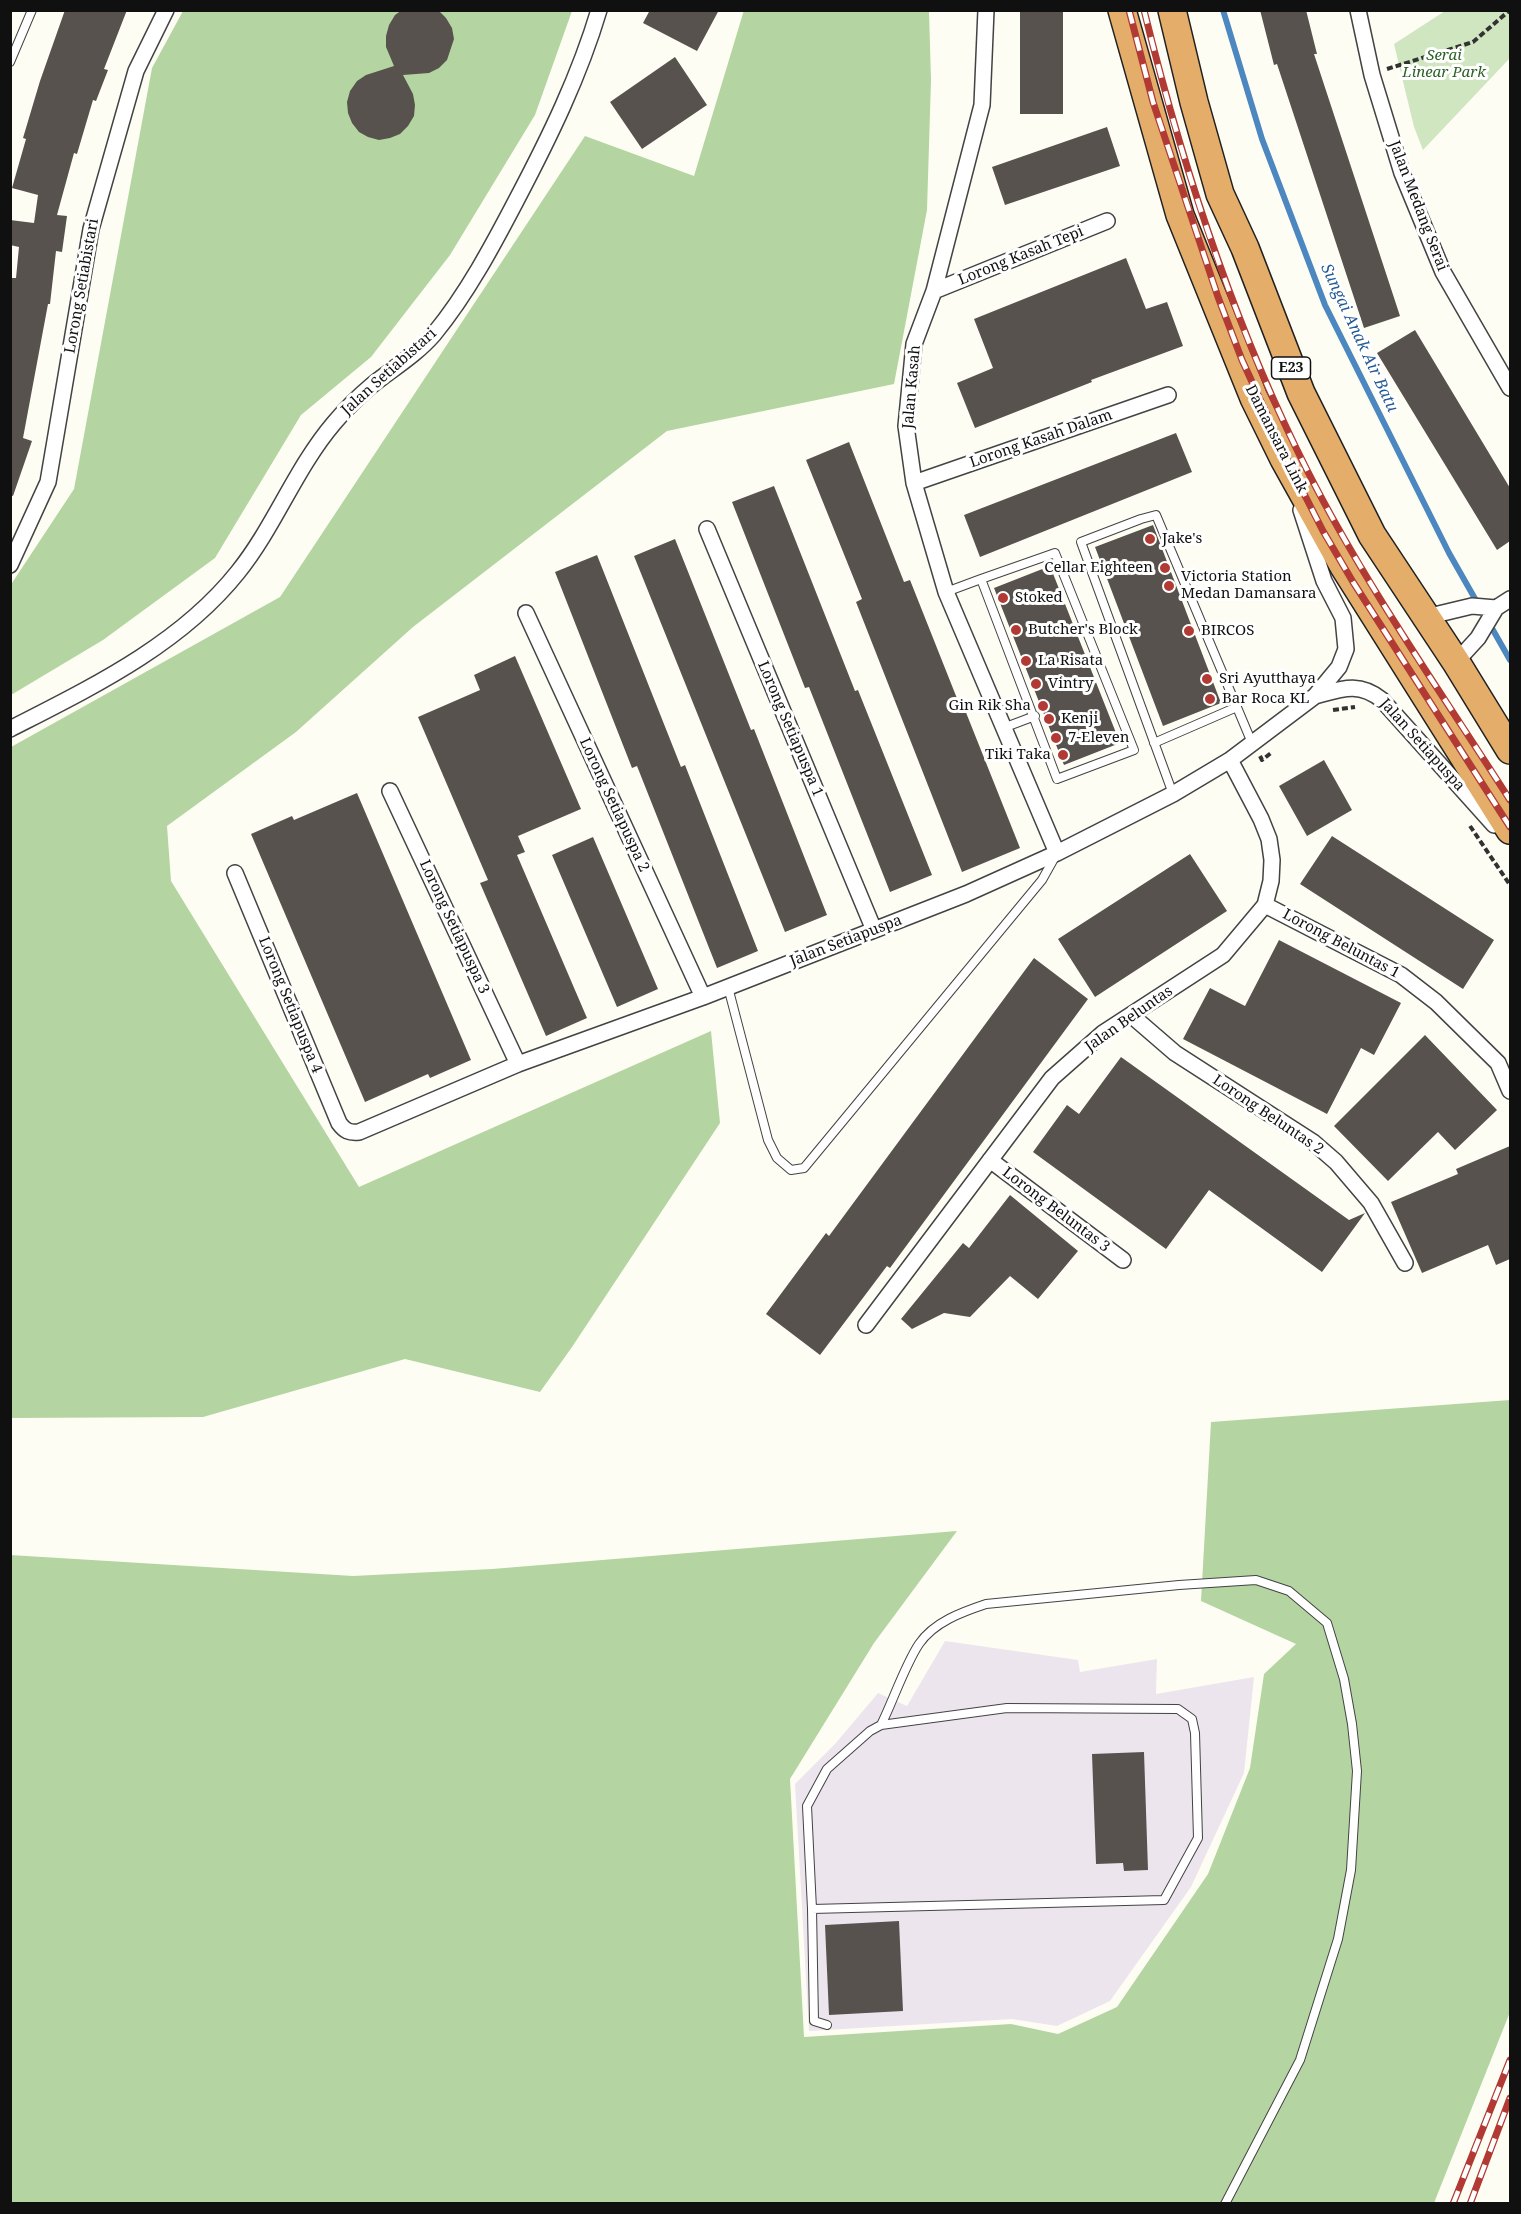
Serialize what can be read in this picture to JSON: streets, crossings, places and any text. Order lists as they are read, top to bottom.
{
  "streets": {
    "highway": ["E23", "Damansara Link"],
    "street": [
      "Jalan Medang Serai",
      "Lorong Kasah Tepi",
      "Lorong Setiabistari",
      "Jalan Setiabistari",
      "Jalan Kasah",
      "Lorong Kasah Dalam",
      "Lorong Setiapuspa 1",
      "Jalan Setiapuspa",
      "Lorong Setiapuspa 2",
      "Lorong Setiapuspa 3",
      "Lorong Beluntas 1",
      "Lorong Setiapuspa 4",
      "Jalan Beluntas",
      "Lorong Beluntas 2",
      "Lorong Beluntas 3"
    ]
  },
  "crossings": [
    ["Lorong Kasah Tepi", "Jalan Kasah"],
    ["Jalan Kasah", "Lorong Kasah Dalam"],
    ["Jalan Kasah", "Jalan Setiapuspa"],
    ["Damansara Link", "Jalan Setiapuspa"],
    ["Lorong Setiapuspa 1", "Jalan Setiapuspa"],
    ["Jalan Setiapuspa", "Lorong Setiapuspa 2"],
    ["Jalan Setiapuspa", "Lorong Setiapuspa 3"],
    ["Jalan Setiapuspa", "Lorong Setiapuspa 4"],
    ["Lorong Beluntas 1", "Jalan Beluntas"],
    ["Jalan Beluntas", "Lorong Beluntas 2"],
    ["Jalan Beluntas", "Lorong Beluntas 3"]
  ],
  "water": ["Sungai Anak Air Batu"],
  "parks": ["Serai Linear Park"],
  "places": [
    "Jake's",
    "Cellar Eighteen",
    "Victoria Station Medan Damansara",
    "Stoked",
    "Butcher's Block",
    "BIRCOS",
    "La Risata",
    "Sri Ayutthaya",
    "Vintry",
    "Bar Roca KL",
    "Gin Rik Sha",
    "Kenji",
    "7-Eleven",
    "Tiki Taka"
  ]
}
